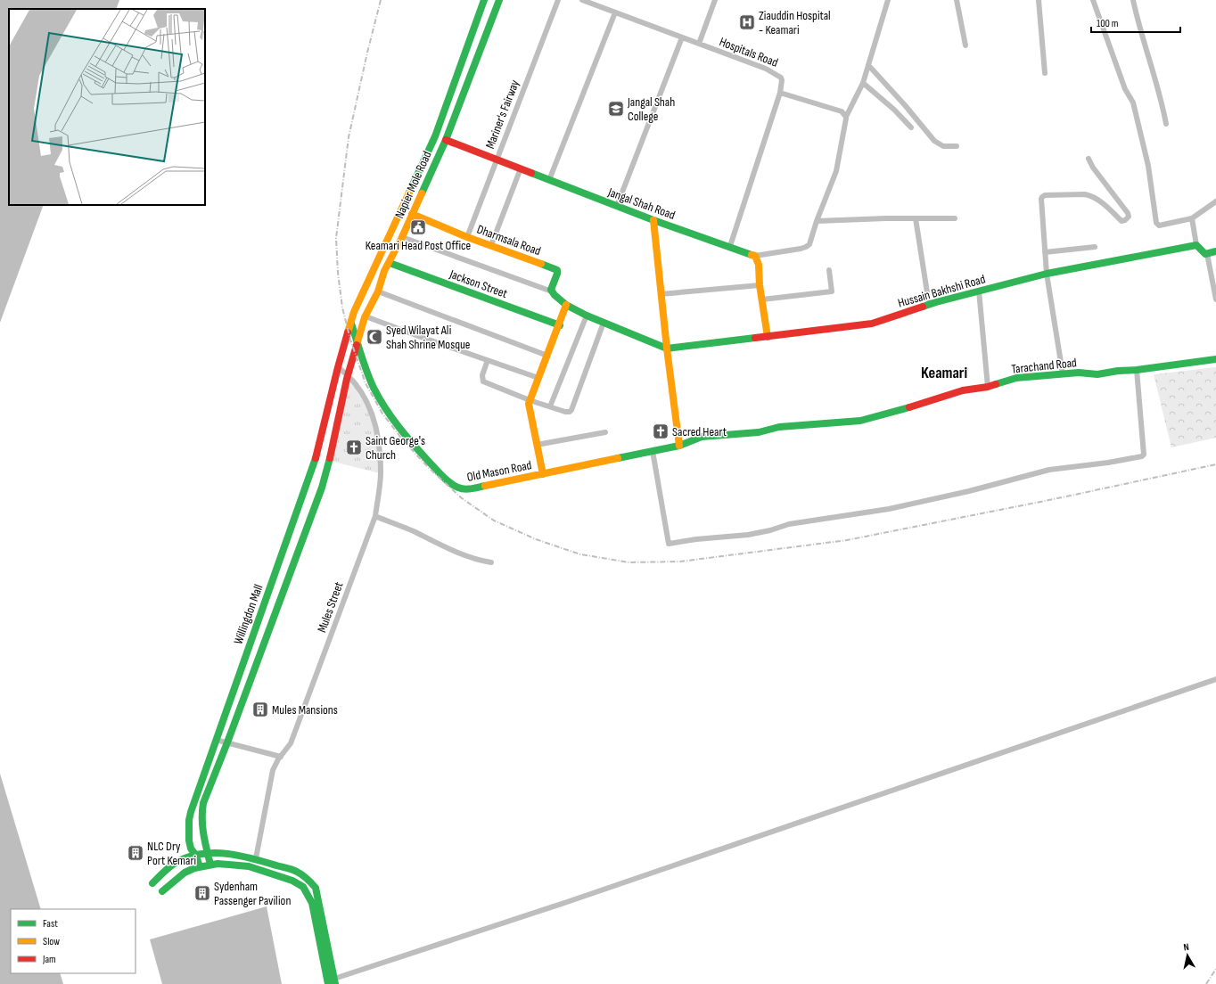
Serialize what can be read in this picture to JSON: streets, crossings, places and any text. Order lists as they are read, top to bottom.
{
  "streets": {
    "street": [
      "Hospitals Road",
      "Mariner's Fairway",
      "Napier Mole Road",
      "Jangal Shah Road",
      "Dharmsala Road",
      "Jackson Street",
      "Hussain Bakhshi Road",
      "Tarachand Road",
      "Old Mason Road",
      "Mules Street",
      "Willingdon Mall"
    ]
  },
  "crossings": [
    ["Hospitals Road", "Jangal Shah Road"],
    ["Mariner's Fairway", "Jangal Shah Road"],
    ["Mariner's Fairway", "Dharmsala Road"],
    ["Napier Mole Road", "Jangal Shah Road"],
    ["Napier Mole Road", "Dharmsala Road"],
    ["Napier Mole Road", "Jackson Street"],
    ["Napier Mole Road", "Old Mason Road"],
    ["Napier Mole Road", "Mules Street"],
    ["Napier Mole Road", "Willingdon Mall"],
    ["Tarachand Road", "Old Mason Road"],
    ["Mules Street", "Willingdon Mall"]
  ],
  "districts": ["Keamari"],
  "places": {
    "hospital": ["Ziauddin Hospital - Keamari"],
    "school or university": ["Jangal Shah College"],
    "public building": ["Keamari Head Post Office"],
    "mosque": ["Syed Wilayat Ali Shah Shrine Mosque"],
    "church": ["Sacred Heart", "Saint George's Church"],
    "building": ["Mules Mansions", "NLC Dry Port Kemari", "Sydenham Passenger Pavilion"]
  },
  "legend": ["Fast", "Slow", "Jam"],
  "scale_bar": "100 m",
  "north": "top"
}
